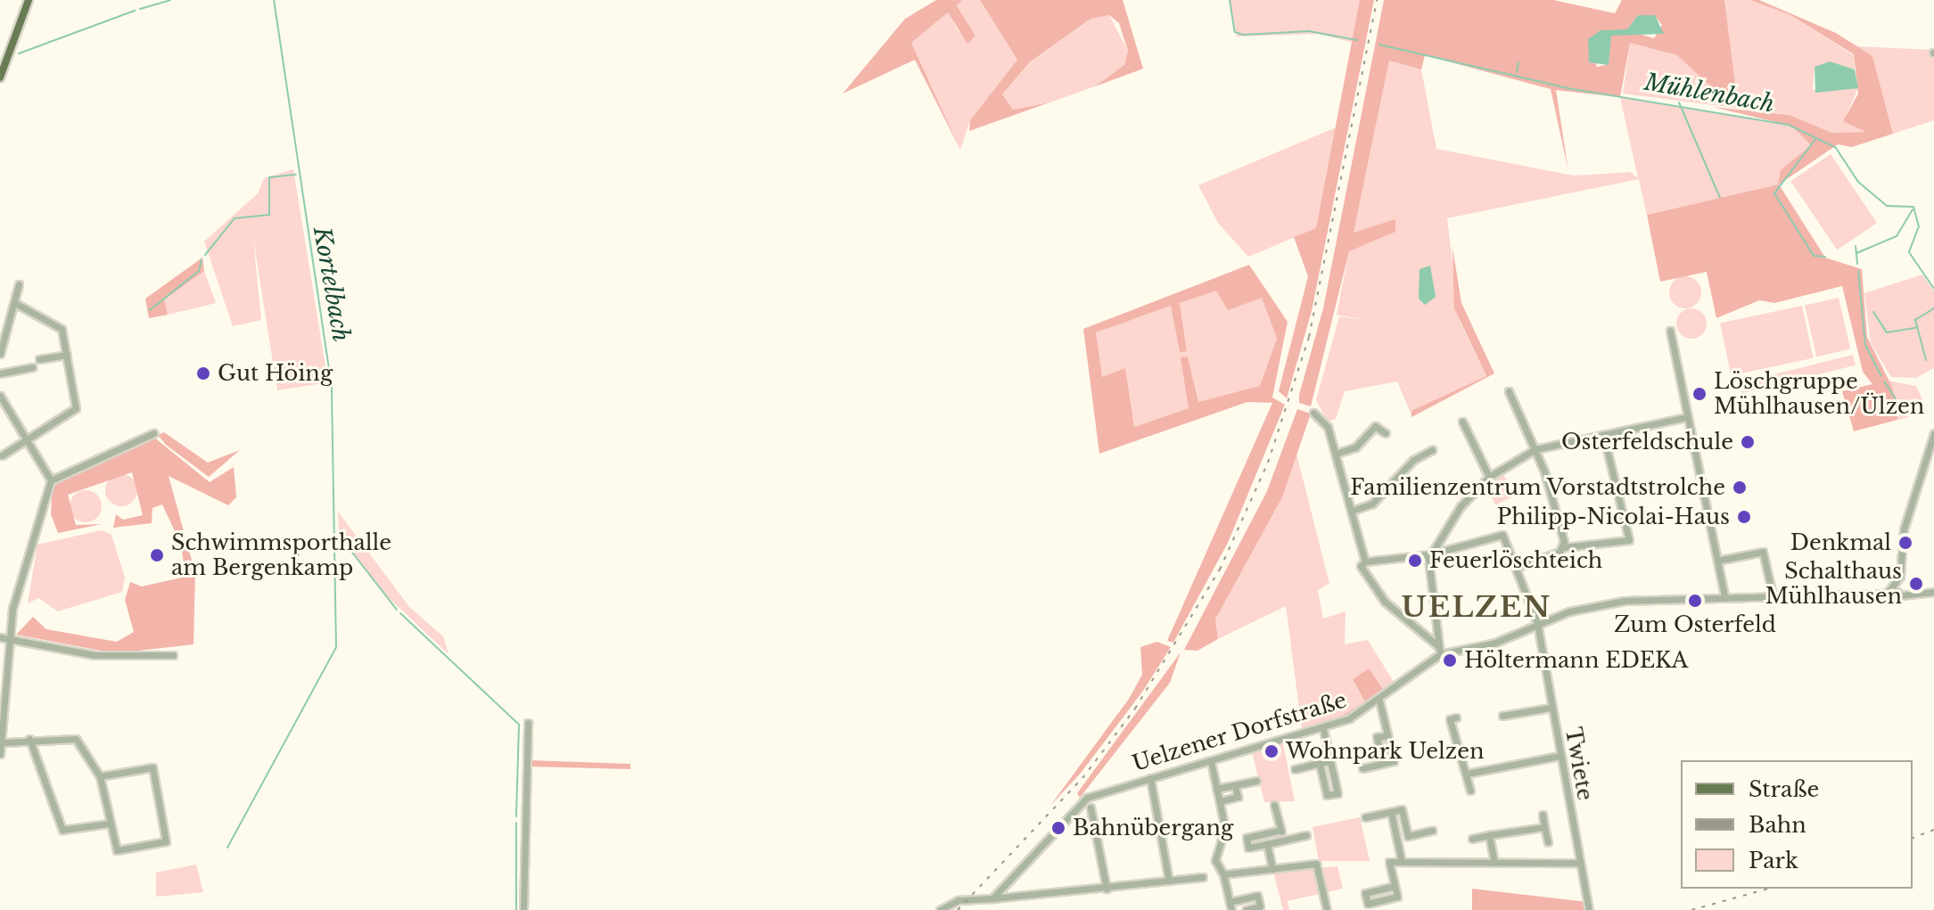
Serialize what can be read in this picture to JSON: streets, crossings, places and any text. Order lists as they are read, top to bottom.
{
  "streets": {
    "street": ["Uelzener Dorfstraße", "Twiete"]
  },
  "crossings": [
    ["Uelzener Dorfstraße", "Twiete"]
  ],
  "districts": ["UELZEN"],
  "water": ["Mühlenbach", "Kortelbach"],
  "places": [
    "Gut Höing",
    "Löschgruppe Mühlhausen/Ülzen",
    "Osterfeldschule",
    "Familienzentrum Vorstadtstrolche",
    "Philipp-Nicolai-Haus",
    "Denkmal",
    "Schwimmsporthalle am Bergenkamp",
    "Feuerlöschteich",
    "Schalthaus Mühlhausen",
    "Zum Osterfeld",
    "Höltermann EDEKA",
    "Wohnpark Uelzen",
    "Bahnübergang"
  ],
  "legend": ["Straße", "Bahn", "Park"]
}
